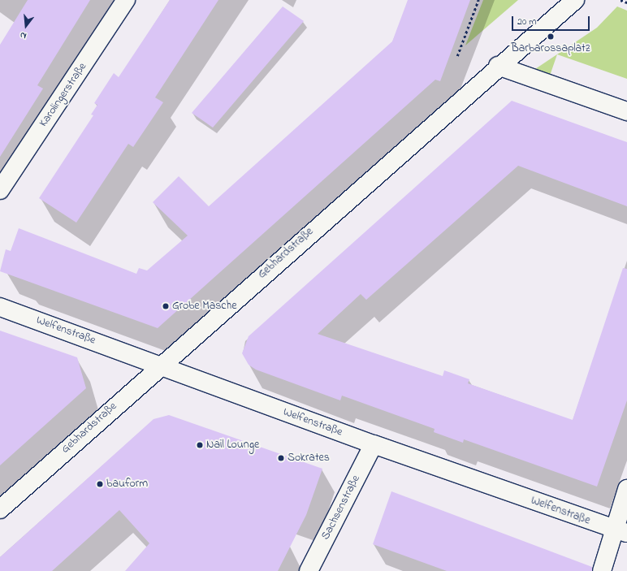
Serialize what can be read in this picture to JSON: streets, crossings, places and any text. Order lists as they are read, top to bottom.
{
  "streets": {
    "street": [
      "Karolingerstraße",
      "Gebhardstraße",
      "Welfenstraße",
      "Sachsenstraße"
    ]
  },
  "crossings": [
    ["Gebhardstraße", "Welfenstraße"],
    ["Welfenstraße", "Sachsenstraße"]
  ],
  "places": [
    "Barbarossaplatz",
    "Grobe Masche",
    "Nail Lounge",
    "Sokrates",
    "bauform"
  ],
  "scale_bar": "20 m",
  "north": "bottom"
}
